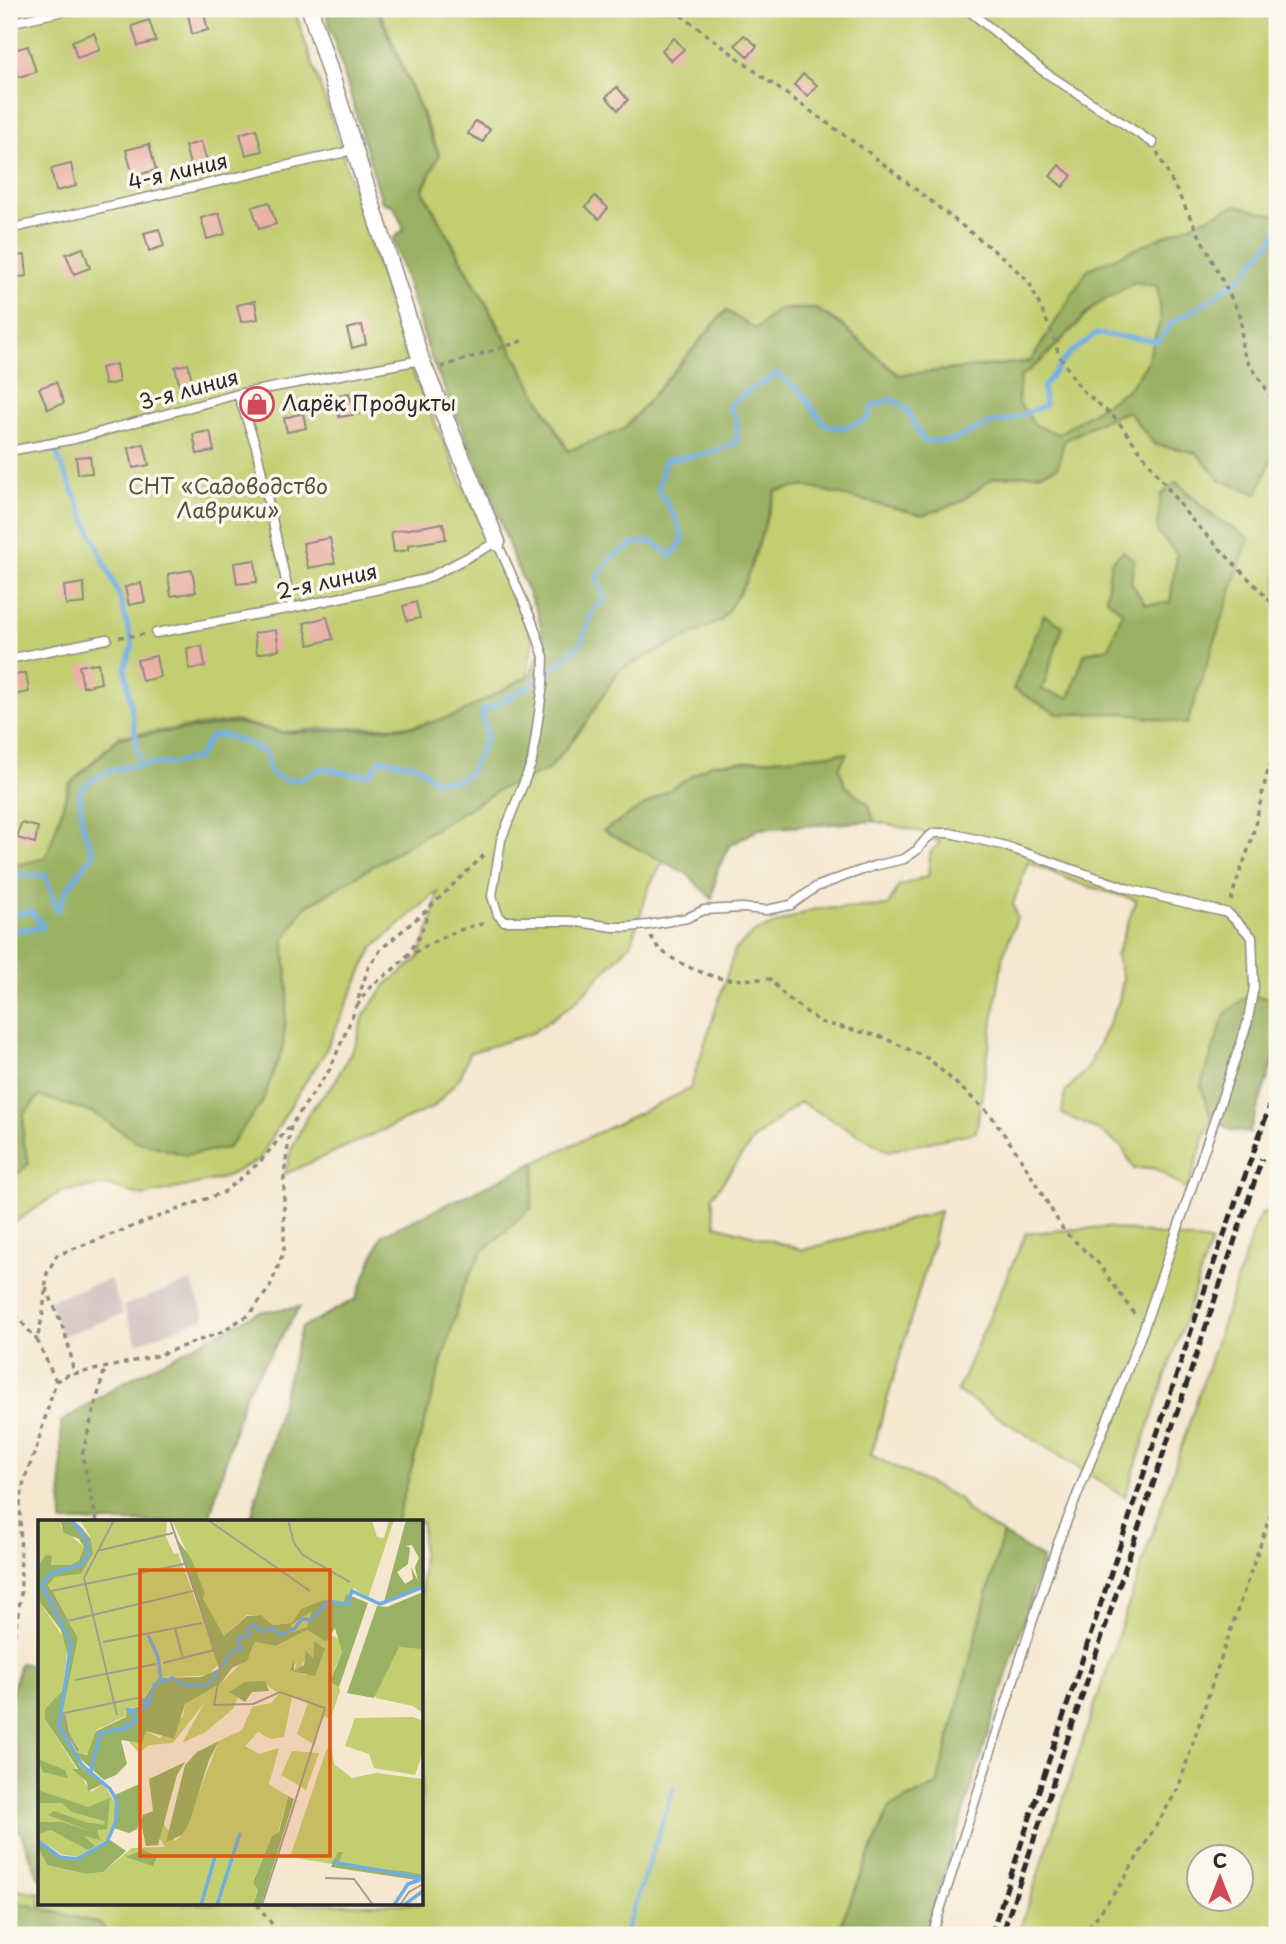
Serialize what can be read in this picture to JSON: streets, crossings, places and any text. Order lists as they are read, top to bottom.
{
  "streets": {
    "lane": ["4-я линия", "3-я линия", "2-я линия"]
  },
  "parks": ["СНТ «Садоводство Лаврики»"],
  "places": {
    "shop": ["Ларёк Продукты"]
  },
  "north": "top"
}
